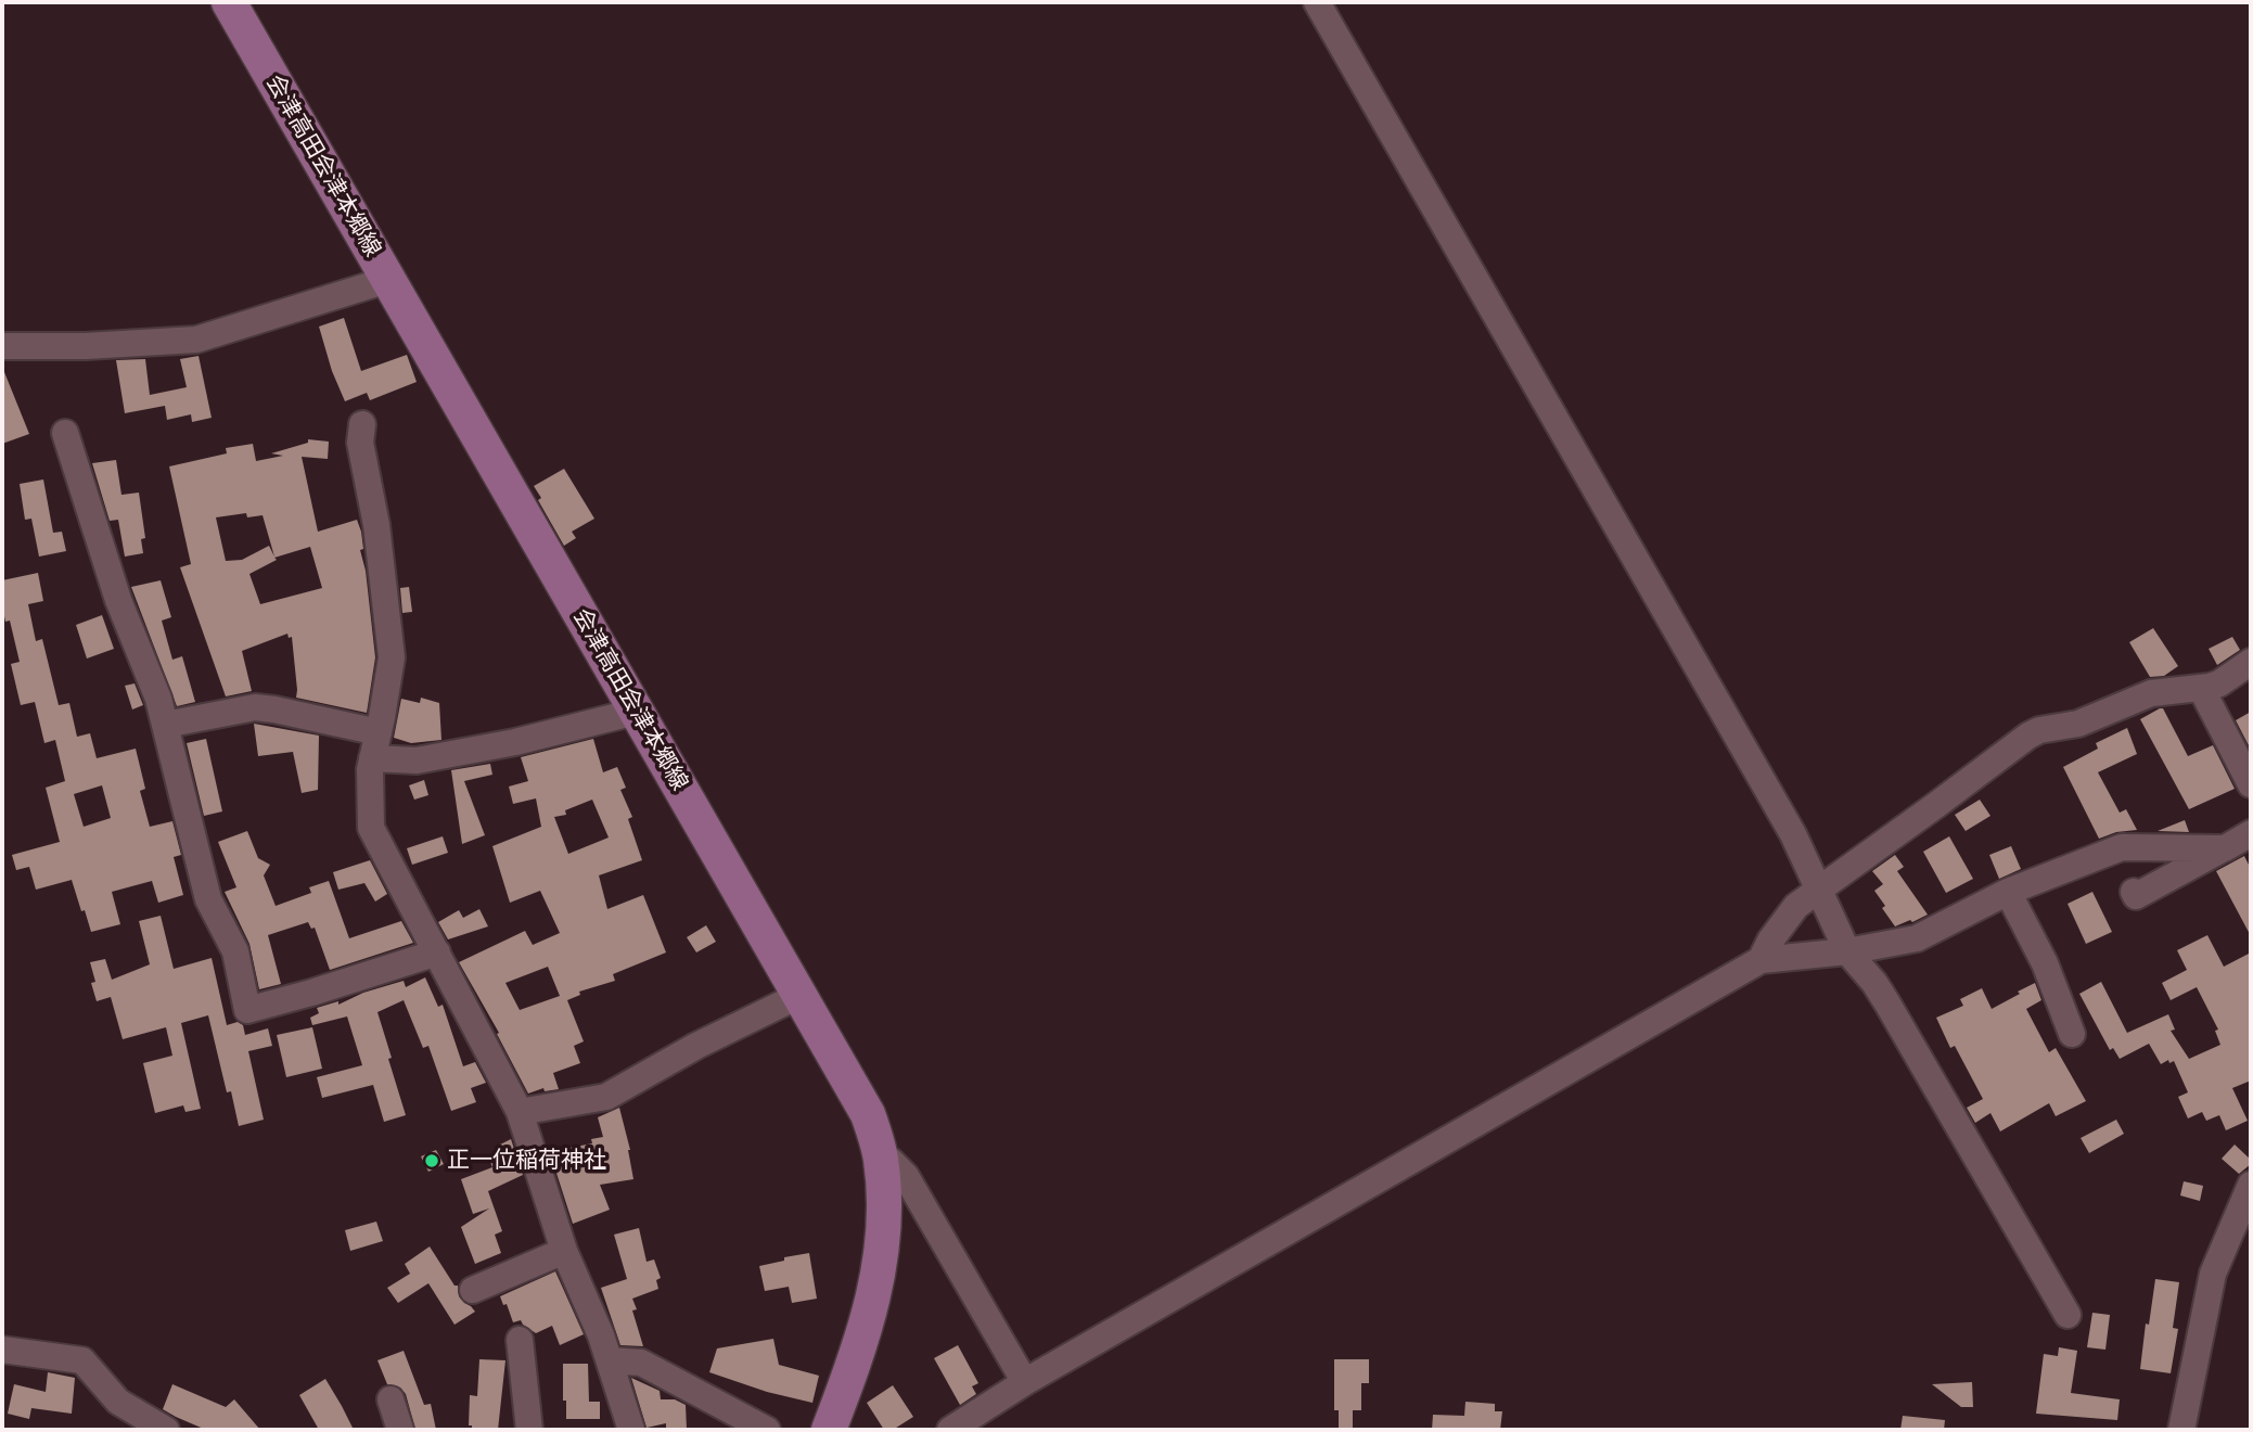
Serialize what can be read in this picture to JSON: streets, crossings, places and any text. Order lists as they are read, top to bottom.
{
  "streets": {
    "main road": ["会津高田会津本郷線"]
  },
  "places": ["正一位稲荷神社"]
}
